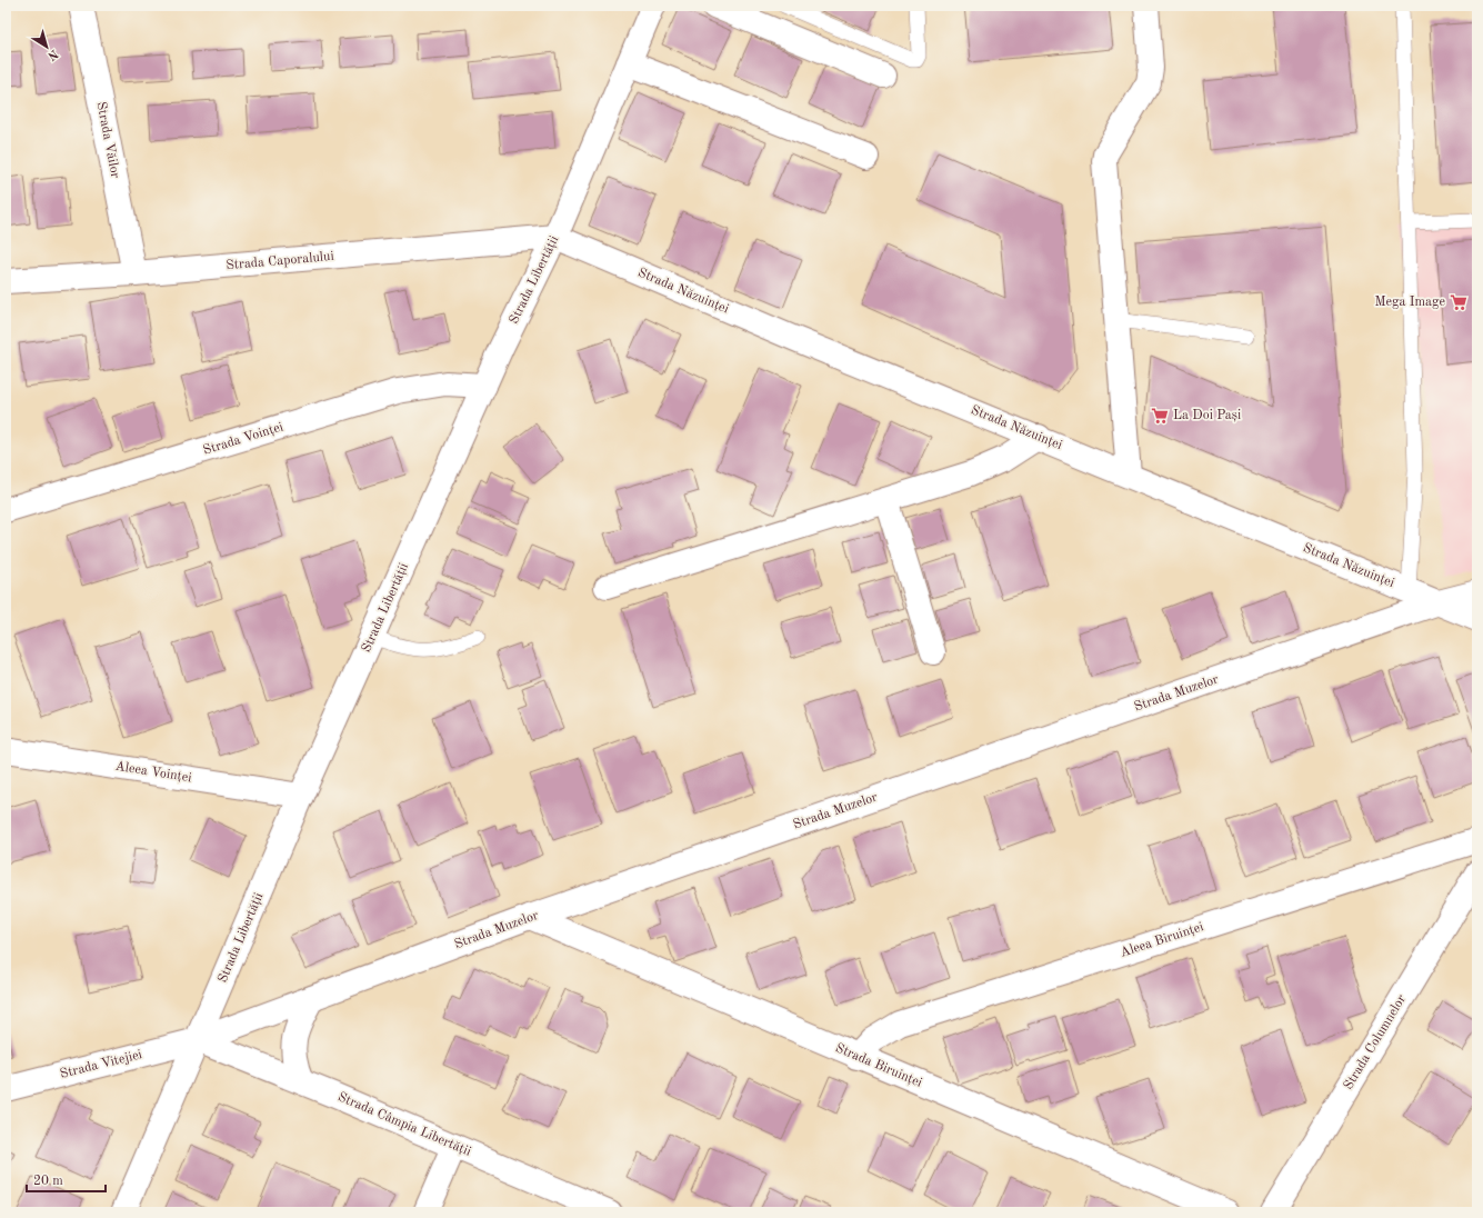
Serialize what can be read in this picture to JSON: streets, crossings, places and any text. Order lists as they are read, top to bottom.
{
  "streets": {
    "street": [
      "Strada Văilor",
      "Strada Caporalului",
      "Strada Libertății",
      "Strada Năzuinței",
      "Strada Voinței",
      "Strada Muzelor",
      "Aleea Voinței",
      "Aleea Biruinței",
      "Strada Columnelor",
      "Strada Vitejiei",
      "Strada Biruinței",
      "Strada Câmpia Libertății"
    ]
  },
  "crossings": [
    ["Strada Văilor", "Strada Caporalului"],
    ["Strada Caporalului", "Strada Libertății"],
    ["Strada Caporalului", "Strada Năzuinței"],
    ["Strada Libertății", "Strada Năzuinței"],
    ["Strada Libertății", "Strada Voinței"],
    ["Strada Libertății", "Strada Muzelor"],
    ["Strada Libertății", "Aleea Voinței"],
    ["Strada Libertății", "Strada Vitejiei"],
    ["Strada Libertății", "Strada Câmpia Libertății"],
    ["Strada Năzuinței", "Strada Muzelor"],
    ["Strada Muzelor", "Strada Vitejiei"],
    ["Strada Muzelor", "Strada Biruinței"],
    ["Strada Muzelor", "Strada Câmpia Libertății"],
    ["Aleea Biruinței", "Strada Biruinței"],
    ["Strada Vitejiei", "Strada Câmpia Libertății"]
  ],
  "places": {
    "supermarket": ["Mega Image", "La Doi Pași"]
  },
  "scale_bar": "20 m",
  "north": "bottom right"
}
